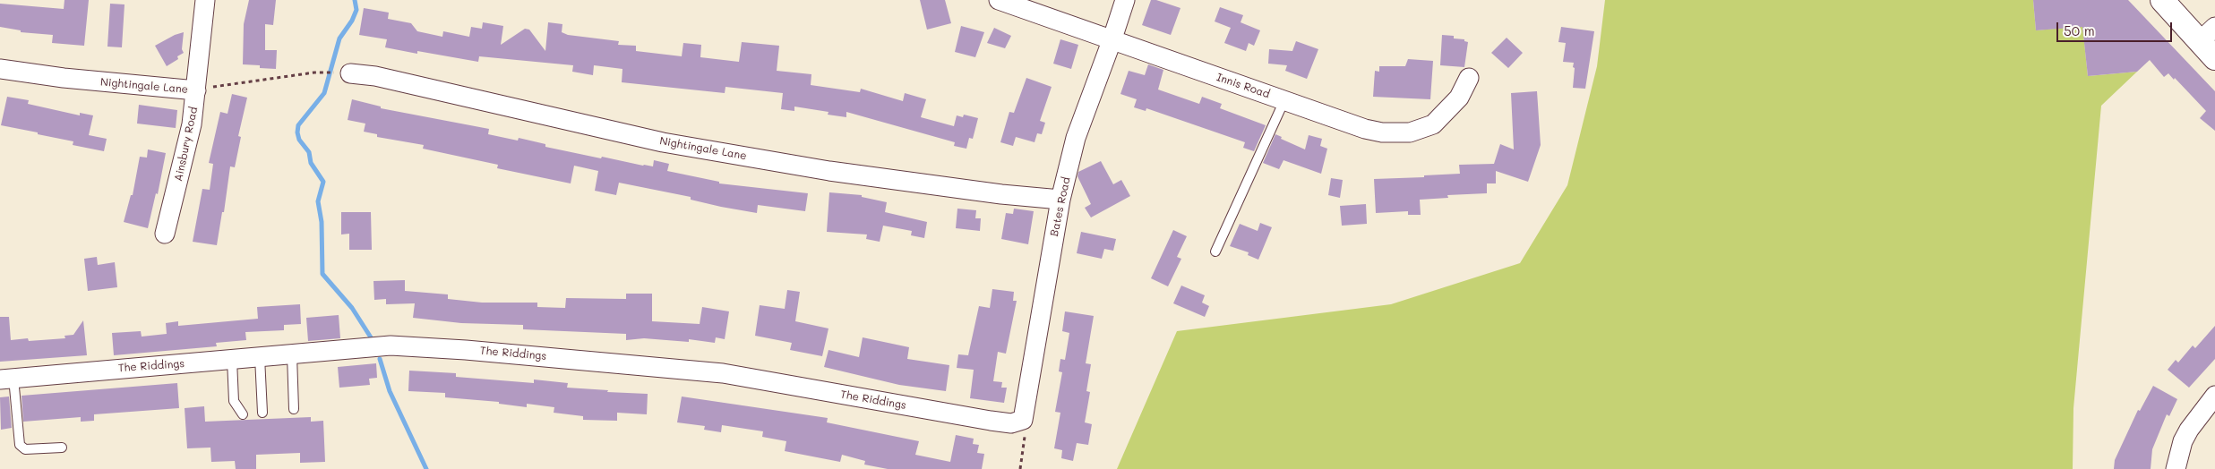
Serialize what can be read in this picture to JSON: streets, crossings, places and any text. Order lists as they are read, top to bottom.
{
  "streets": {
    "street": [
      "Nightingale Lane",
      "Innis Road",
      "Ainsbury Road",
      "Bates Road",
      "The Riddings"
    ]
  },
  "crossings": [
    ["Nightingale Lane", "Ainsbury Road"],
    ["Nightingale Lane", "Bates Road"],
    ["Innis Road", "Bates Road"],
    ["Bates Road", "The Riddings"]
  ],
  "scale_bar": "50 m"
}
